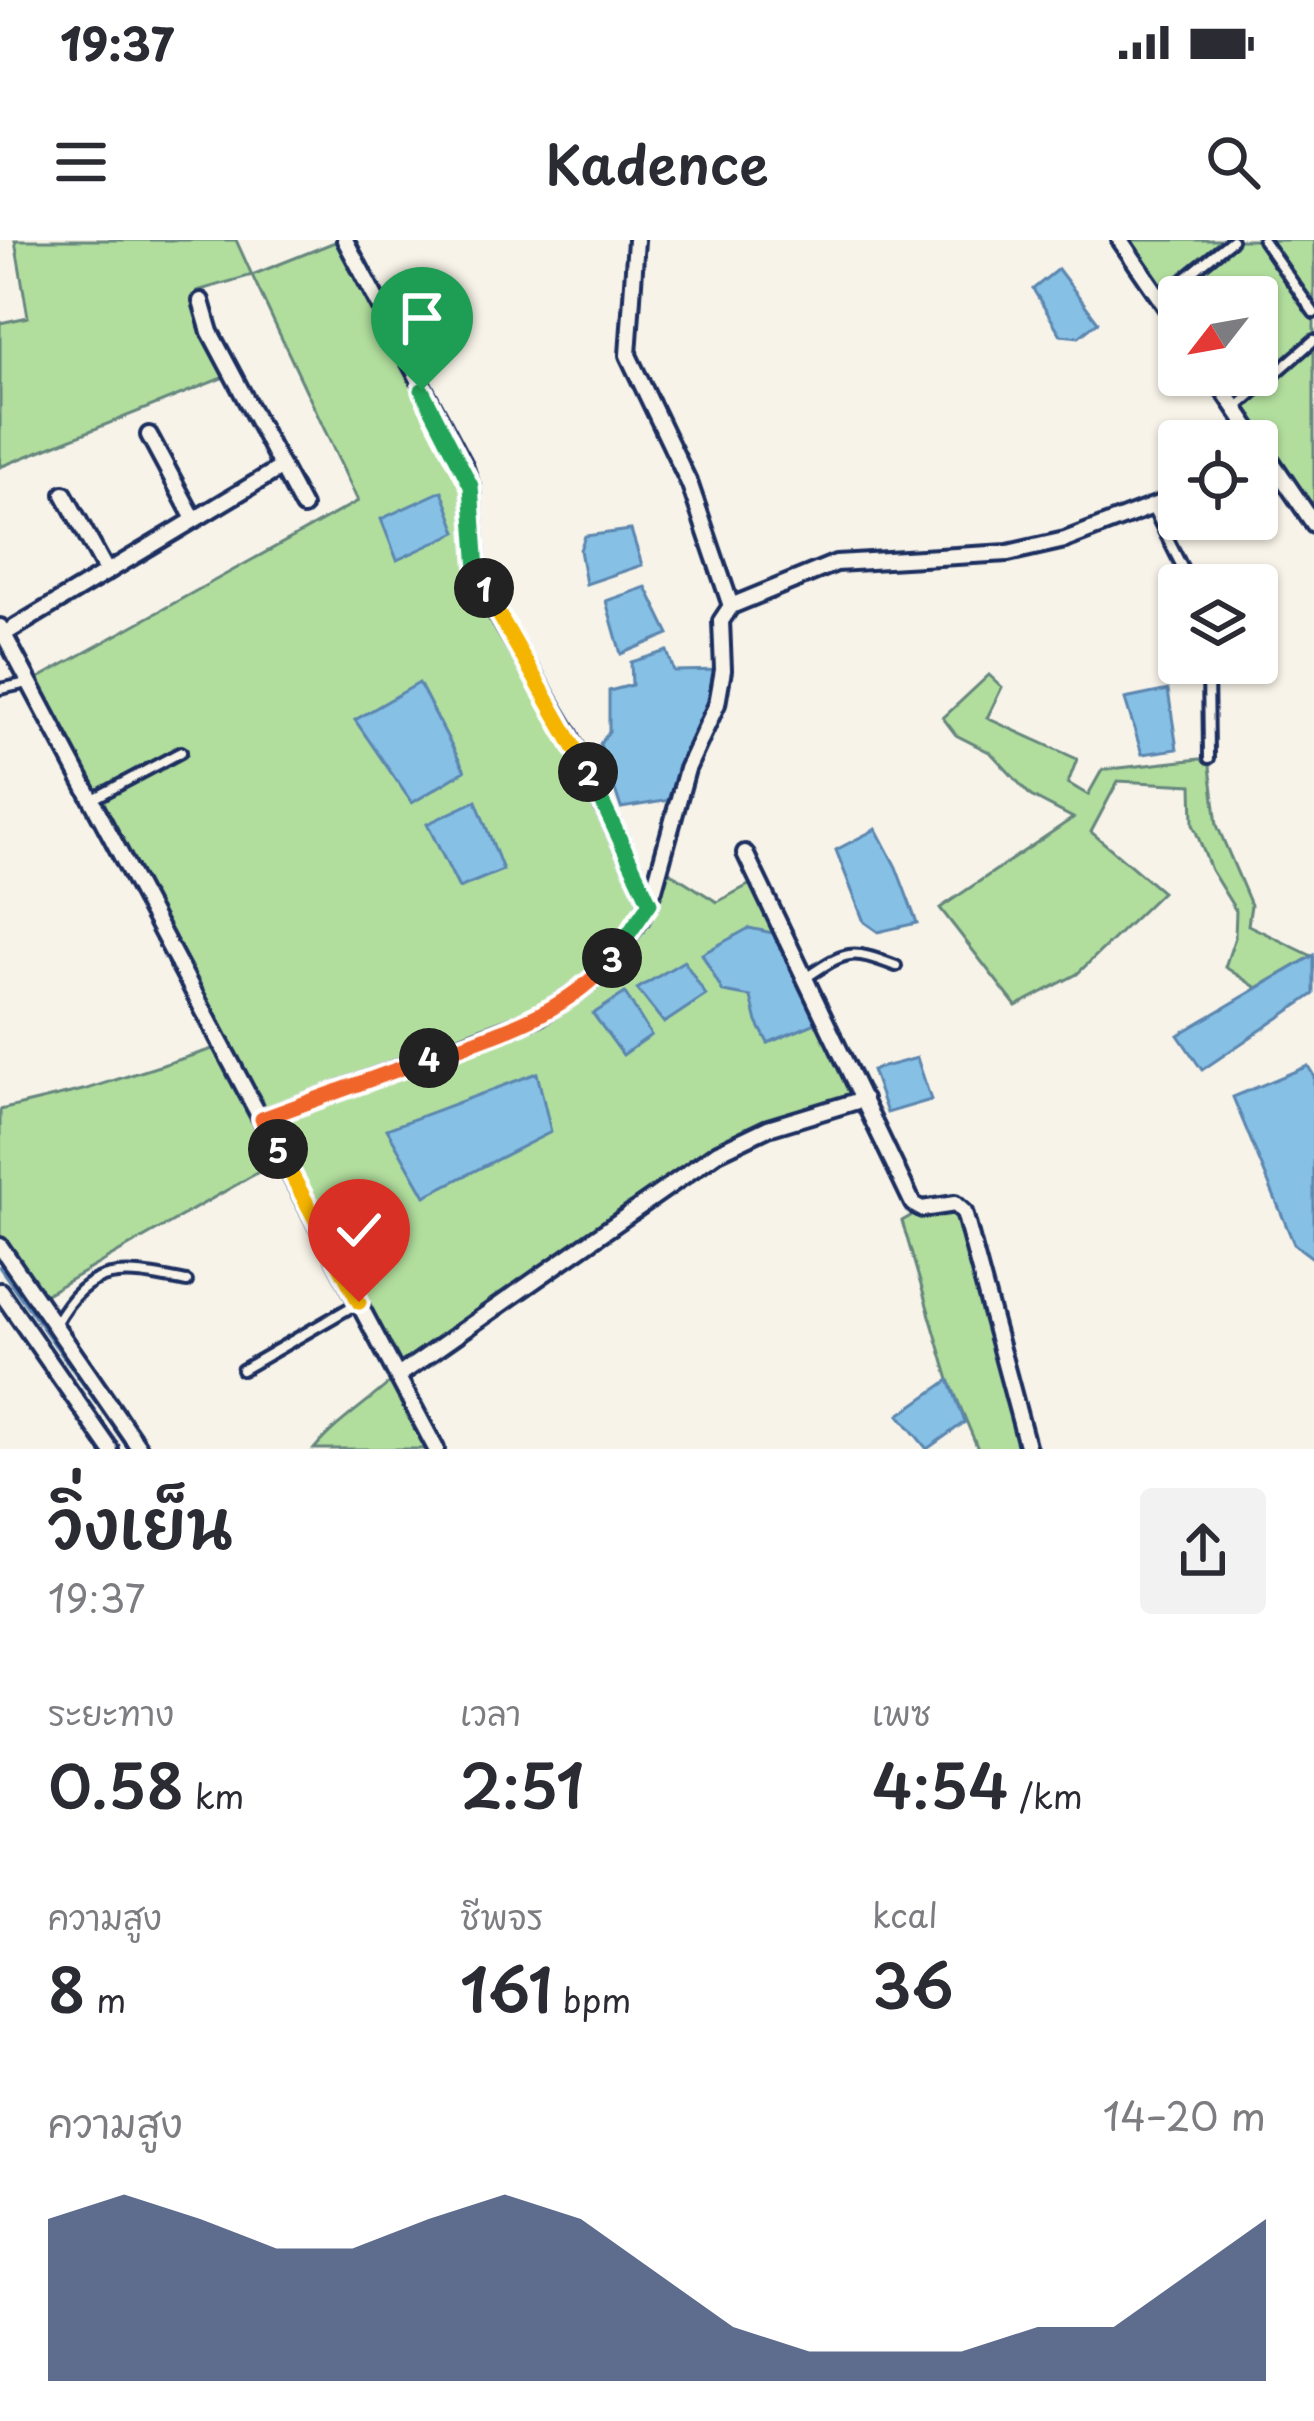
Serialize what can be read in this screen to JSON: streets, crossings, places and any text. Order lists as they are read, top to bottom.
{
  "north": "bottom left",
  "page": {
    "status": "19:37",
    "header": "Kadence",
    "pins": [
      "1",
      "2",
      "3",
      "4",
      "5"
    ],
    "heading": ["วิ่งเย็น", "19:37"],
    "stats": [
      ["ระยะทาง", "0.58 km"],
      ["เวลา", "2:51"],
      ["เพซ", "4:54 /km"],
      ["ความสูง", "8 m"],
      ["ชีพจร", "161 bpm"],
      ["kcal", "36"]
    ],
    "chart": ["ความสูง", "14–20 m"]
  }
}
